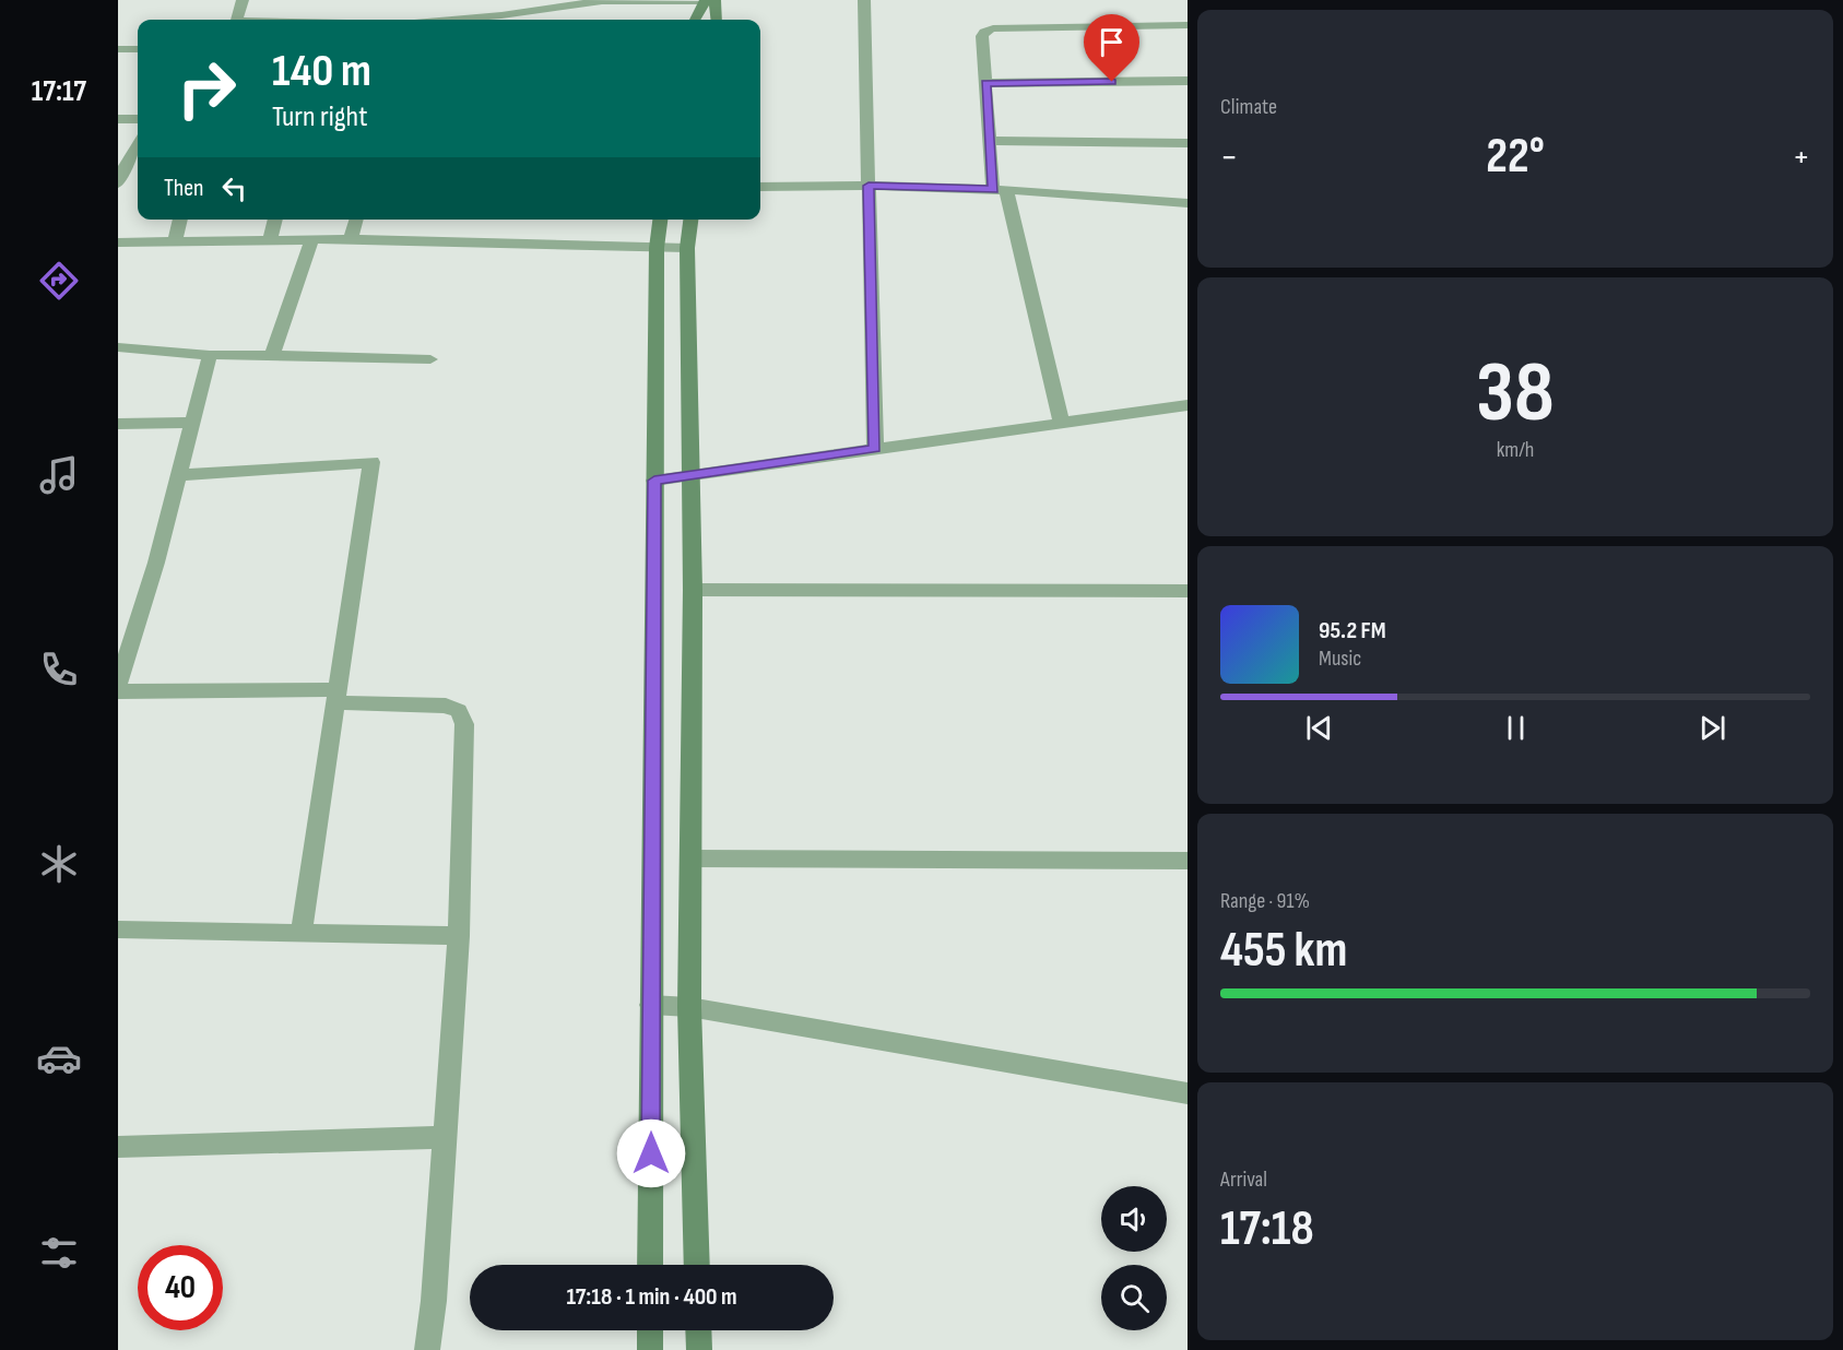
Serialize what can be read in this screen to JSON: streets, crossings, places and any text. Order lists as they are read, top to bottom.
{
  "page": {
    "tabs": "17:17",
    "tile": [
      "Climate",
      ["38", "km/h"],
      ["Range · 91%", "455 km"],
      ["Arrival", "17:18"]
    ],
    "turn": ["140 m", "Turn right"],
    "heat": ["−", "22°", "+"],
    "then": "Then",
    "song": ["95.2 FM", "Music"],
    "limit": "40",
    "trip": "17:18 · 1 min · 400 m"
  }
}
